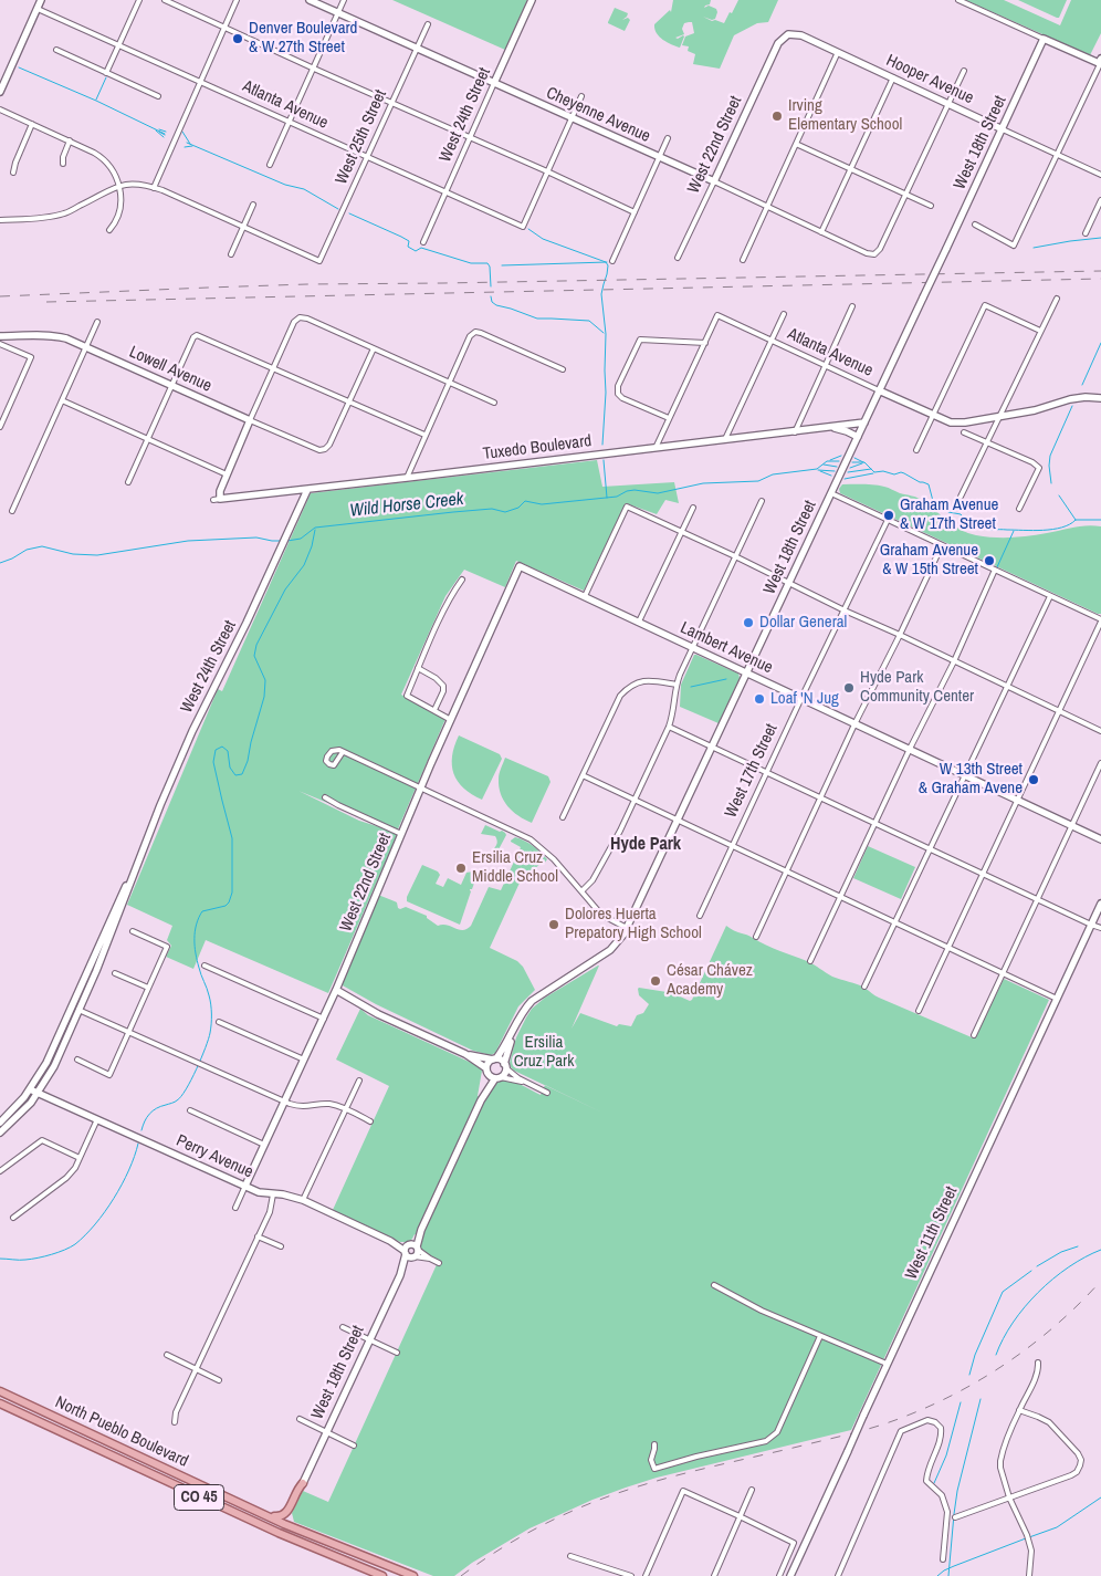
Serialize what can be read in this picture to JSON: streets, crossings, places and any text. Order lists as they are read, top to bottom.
{
  "streets": {
    "main road": ["North Pueblo Boulevard", "CO 45"],
    "street": [
      "Hooper Avenue",
      "Atlanta Avenue",
      "West 24th Street",
      "Cheyenne Avenue",
      "West 25th Street",
      "West 18th Street",
      "West 22nd Street",
      "Lowell Avenue",
      "Tuxedo Boulevard",
      "Lambert Avenue",
      "West 17th Street",
      "Perry Avenue",
      "West 11th Street"
    ]
  },
  "crossings": [
    ["Hooper Avenue", "West 18th Street"],
    ["Hooper Avenue", "West 22nd Street"],
    ["Atlanta Avenue", "West 24th Street"],
    ["Atlanta Avenue", "West 25th Street"],
    ["Atlanta Avenue", "West 18th Street"],
    ["West 24th Street", "Cheyenne Avenue"],
    ["West 24th Street", "Tuxedo Boulevard"],
    ["West 24th Street", "Perry Avenue"],
    ["Cheyenne Avenue", "West 25th Street"],
    ["Cheyenne Avenue", "West 22nd Street"],
    ["West 18th Street", "Tuxedo Boulevard"],
    ["West 18th Street", "Lambert Avenue"],
    ["West 18th Street", "Perry Avenue"],
    ["West 22nd Street", "Lambert Avenue"],
    ["West 22nd Street", "Perry Avenue"],
    ["Lambert Avenue", "West 17th Street"]
  ],
  "districts": ["Hyde Park"],
  "water": ["Wild Horse Creek"],
  "parks": ["Ersilia Cruz Park"],
  "places": [
    "Denver Boulevard & W 27th Street",
    "Irving Elementary School",
    "Graham Avenue & W 17th Street",
    "Graham Avenue & W 15th Street",
    "Dollar General",
    "Hyde Park Community Center",
    "Loaf 'N Jug",
    "W 13th Street & Graham Avene",
    "Ersilia Cruz Middle School",
    "Dolores Huerta Prepatory High School",
    "César Chávez Academy"
  ]
}
